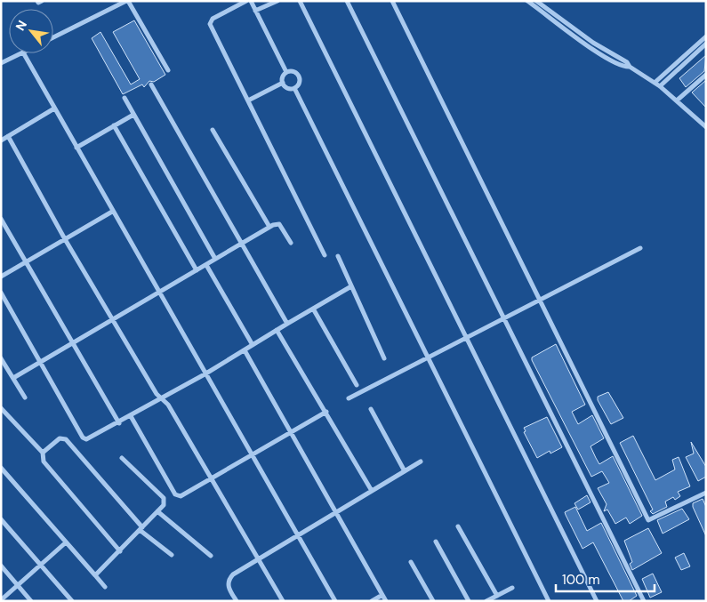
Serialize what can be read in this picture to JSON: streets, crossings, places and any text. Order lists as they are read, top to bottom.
{
  "scale_bar": "100 m",
  "north": "top left"
}
